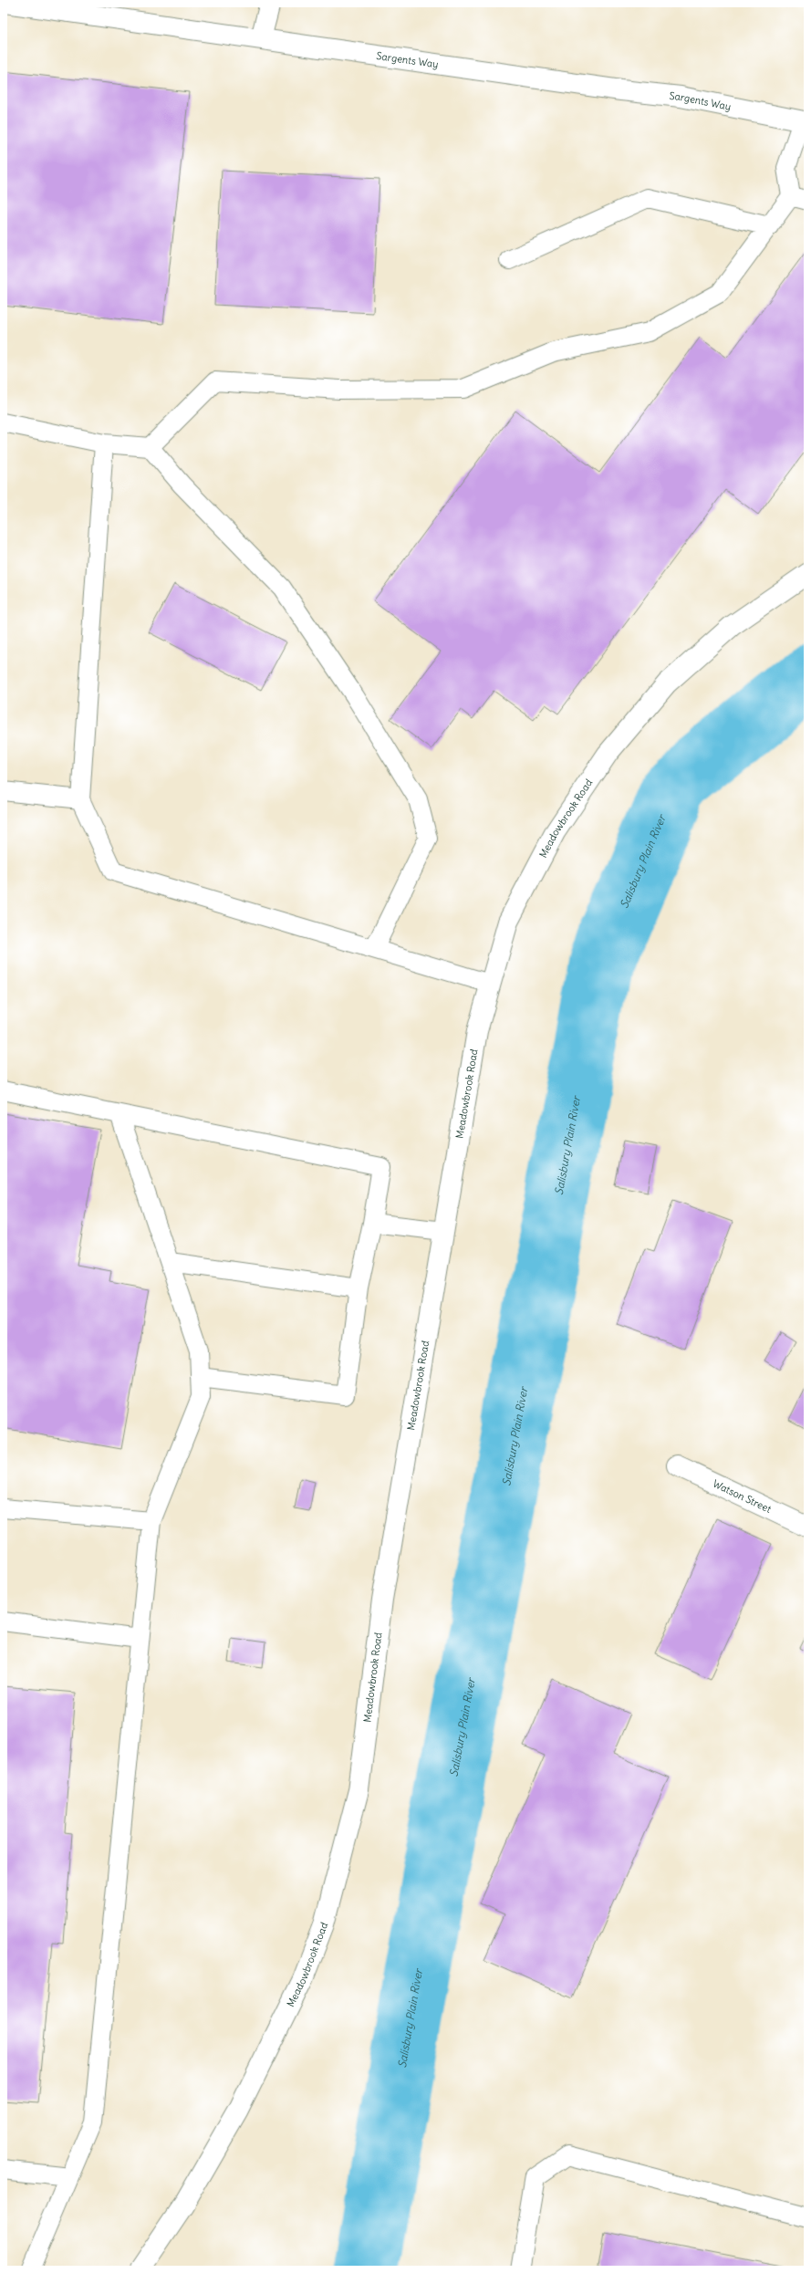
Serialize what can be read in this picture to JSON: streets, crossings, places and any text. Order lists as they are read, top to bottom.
{
  "streets": {
    "street": ["Sargents Way", "Meadowbrook Road", "Watson Street"]
  },
  "water": ["Salisbury Plain River"]
}
